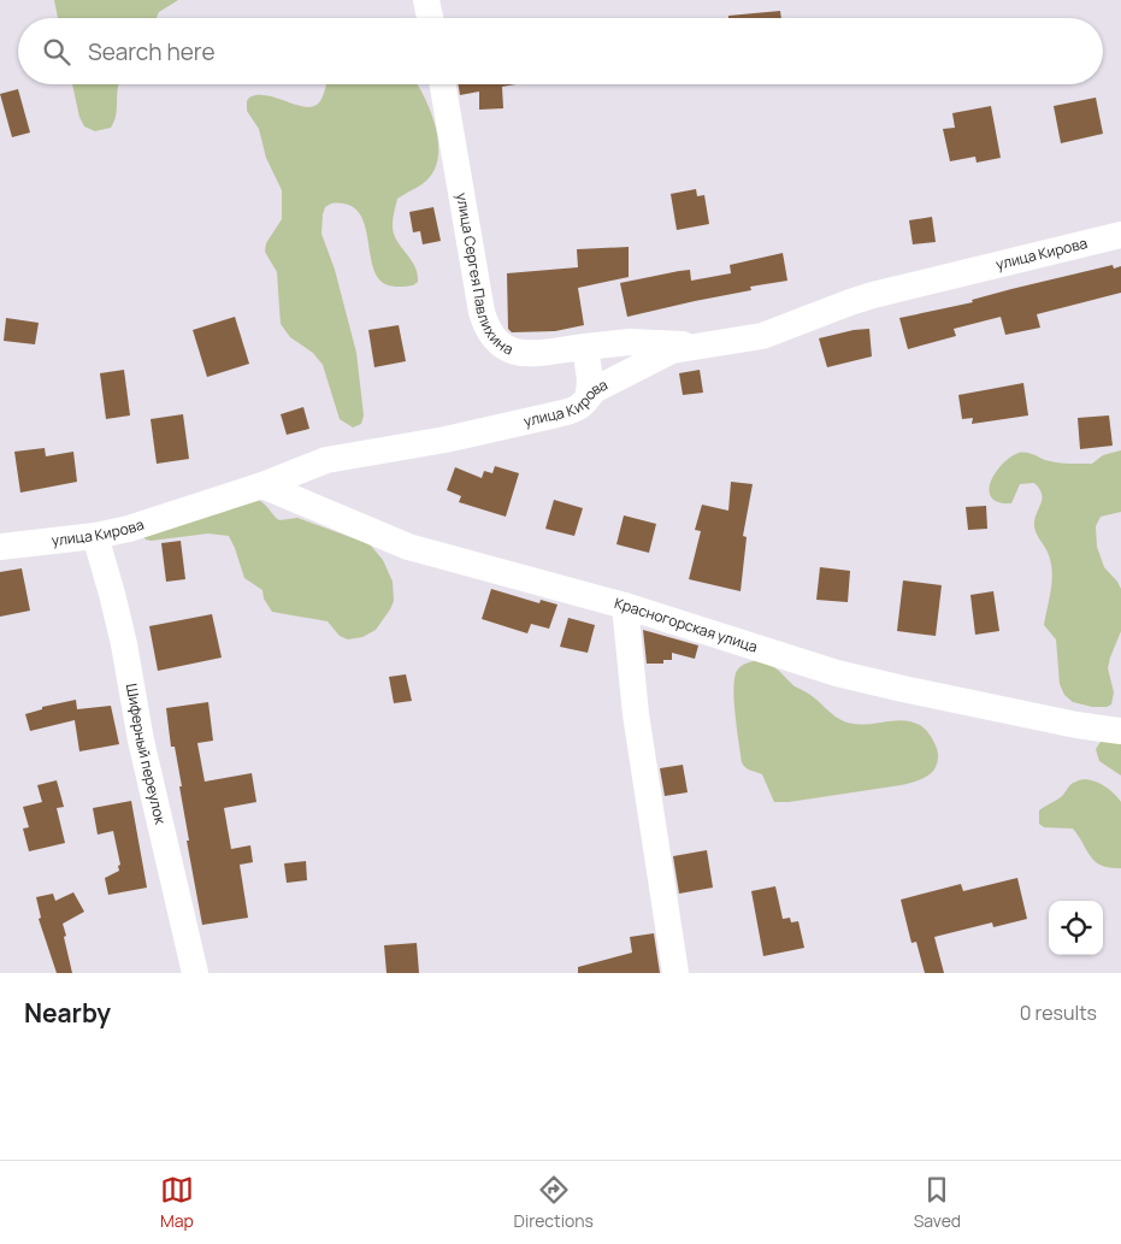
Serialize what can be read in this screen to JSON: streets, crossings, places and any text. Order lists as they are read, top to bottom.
{
  "streets": {
    "street": [
      "улица Кирова",
      "улица Сергея Павлихина",
      "Красногорская улица",
      "Шиферный переулок"
    ]
  },
  "crossings": [
    ["улица Кирова", "улица Сергея Павлихина"],
    ["улица Кирова", "Красногорская улица"],
    ["улица Кирова", "Шиферный переулок"]
  ],
  "page": {
    "search": "Search here",
    "heading": ["Nearby", "0 results"],
    "nav": ["Map", "Directions", "Saved"]
  }
}
